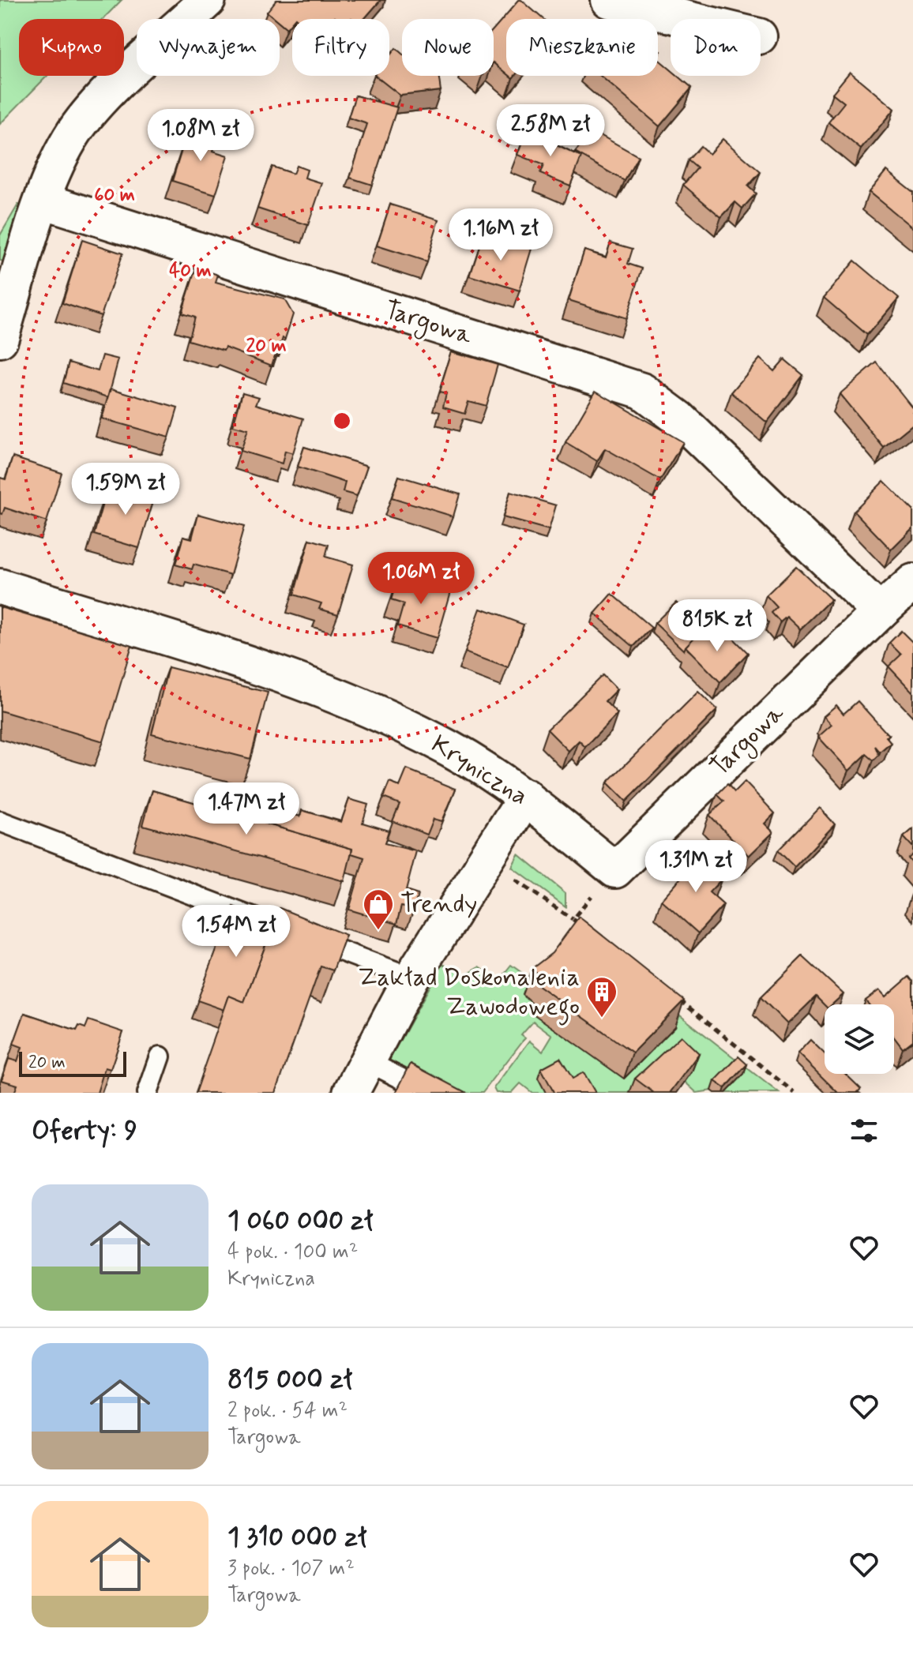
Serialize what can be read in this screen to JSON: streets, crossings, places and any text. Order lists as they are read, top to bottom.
{
  "streets": {
    "street": ["Targowa", "Kryniczna"]
  },
  "crossings": [
    ["Targowa", "Kryniczna"]
  ],
  "places": {
    "shop": ["Trendy"],
    "building": ["Zakład Doskonalenia Zawodowego"]
  },
  "scale_bar": "20 m",
  "page": {
    "chip": [
      "Kupno",
      "Wynajem",
      "Filtry",
      "Nowe",
      "Mieszkanie",
      "Dom"
    ],
    "price": [
      "2.58M zł",
      "1.08M zł",
      "1.16M zł",
      "1.59M zł",
      "1.06M zł",
      "815K zł",
      "1.47M zł",
      "1.31M zł",
      "1.54M zł"
    ],
    "scale": "20 m",
    "heading": "Oferty: 9",
    "list": [
      {
        "name": "1 060 000 zł",
        "note": "4 pok. · 100 m² · Kryniczna"
      },
      {
        "name": "815 000 zł",
        "note": "2 pok. · 54 m² · Targowa"
      },
      {
        "name": "1 310 000 zł",
        "note": "3 pok. · 107 m² · Targowa"
      }
    ]
  },
  "rings": ["60 m", "40 m", "20 m"]
}
